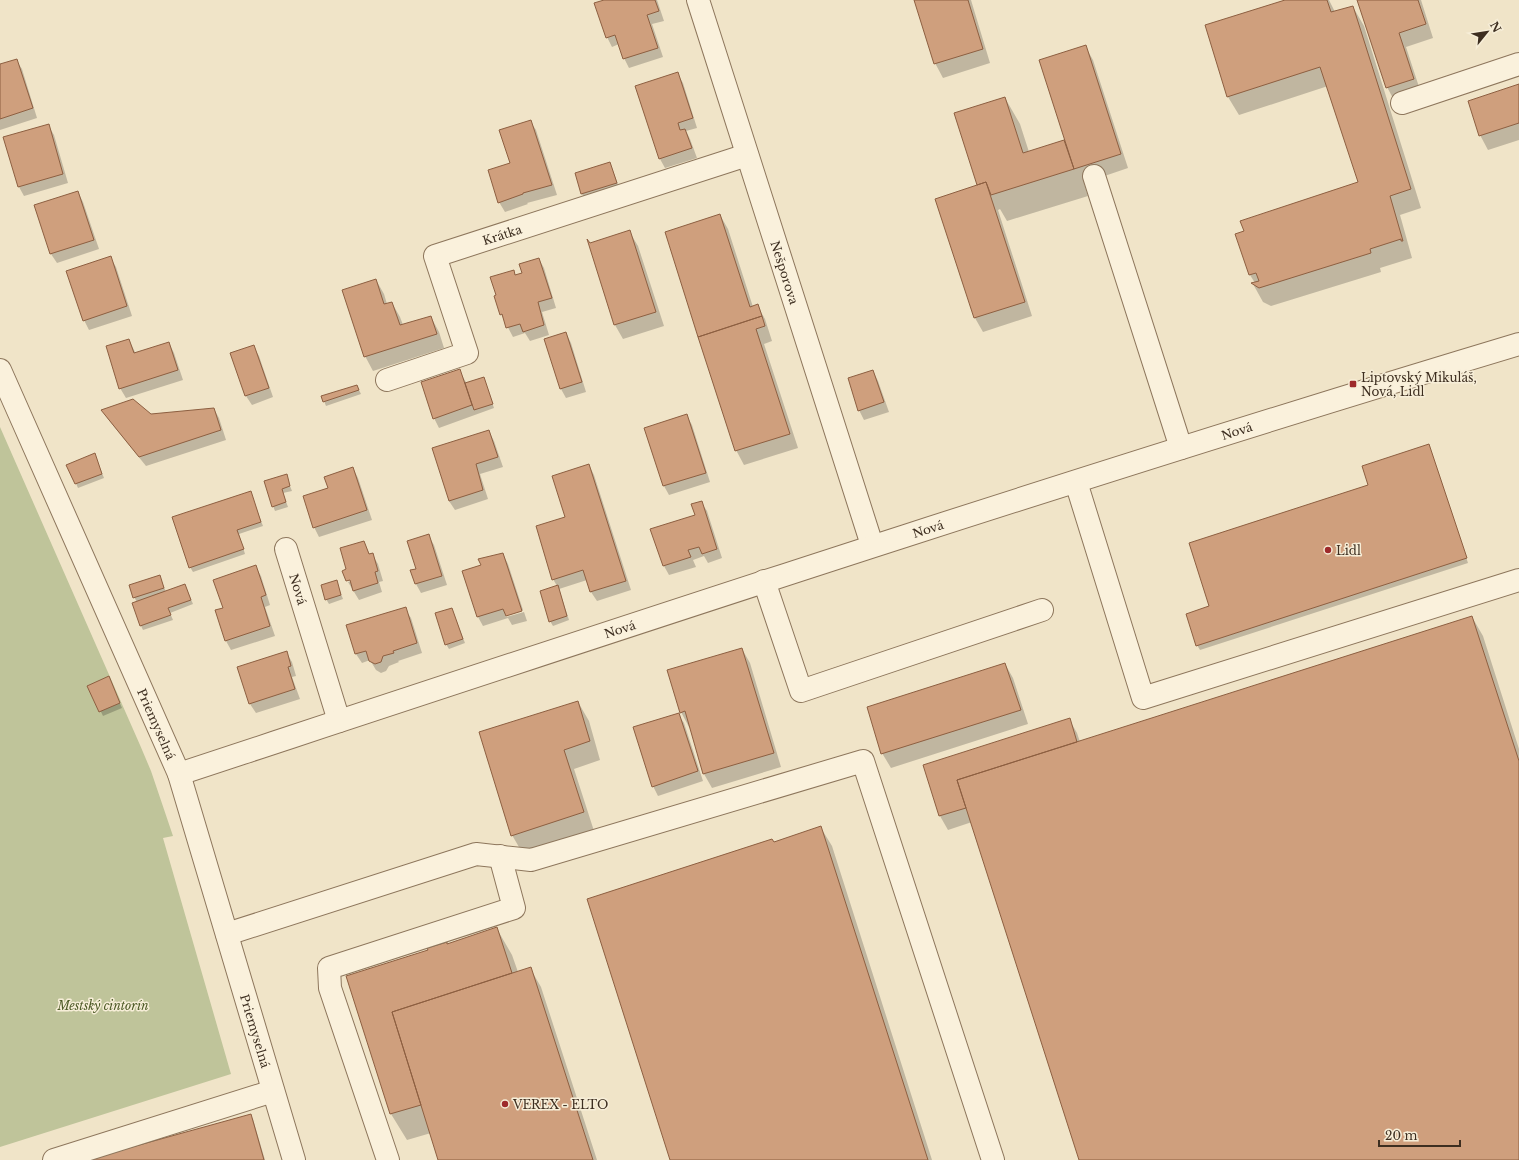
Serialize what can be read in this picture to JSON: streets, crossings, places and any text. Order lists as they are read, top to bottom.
{
  "streets": {
    "street": [
      "Krátka",
      "Nešporova",
      "Nová",
      "Priemyselná"
    ]
  },
  "crossings": [
    ["Krátka", "Nešporova"],
    ["Nešporova", "Nová"],
    ["Nová", "Priemyselná"]
  ],
  "parks": ["Mestský cintorín"],
  "places": {
    "transit": ["Liptovský Mikuláš, Nová, Lidl"],
    "other": ["Lidl", "VEREX - ELTO"]
  },
  "scale_bar": "20 m",
  "north": "top right"
}
